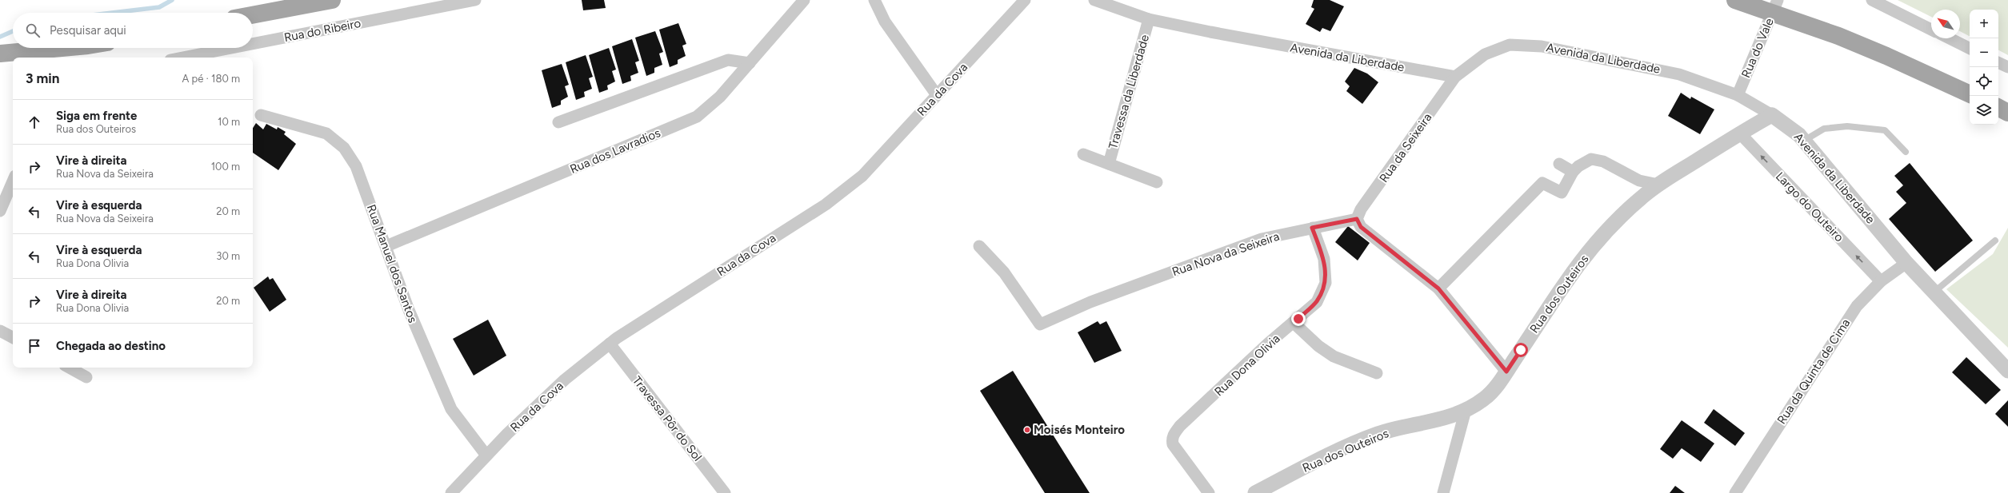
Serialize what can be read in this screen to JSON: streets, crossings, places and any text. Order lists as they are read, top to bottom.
{
  "streets": {
    "street": [
      "Rua do Ribeiro",
      "Rua do Vale",
      "Avenida da Liberdade",
      "Rua da Cova",
      "Travessa da Liberdade",
      "Rua da Seixeira",
      "Rua dos Lavradios",
      "Largo do Outeiro",
      "Rua Nova da Seixeira",
      "Rua Manuel dos Santos",
      "Rua dos Outeiros",
      "Rua Dona Olivia",
      "Rua da Quinta de Cima",
      "Travessa Pôr do Sol"
    ]
  },
  "crossings": [
    ["Rua do Vale", "Avenida da Liberdade"],
    ["Avenida da Liberdade", "Travessa da Liberdade"],
    ["Avenida da Liberdade", "Rua da Seixeira"],
    ["Avenida da Liberdade", "Rua dos Outeiros"],
    ["Avenida da Liberdade", "Rua da Quinta de Cima"],
    ["Rua da Cova", "Rua Manuel dos Santos"],
    ["Rua da Cova", "Travessa Pôr do Sol"],
    ["Rua da Seixeira", "Rua Nova da Seixeira"],
    ["Rua dos Lavradios", "Rua Manuel dos Santos"],
    ["Largo do Outeiro", "Rua dos Outeiros"],
    ["Largo do Outeiro", "Rua da Quinta de Cima"],
    ["Rua Nova da Seixeira", "Rua Dona Olivia"]
  ],
  "one_way": ["Largo do Outeiro"],
  "places": ["Moisés Monteiro"],
  "north": "top left",
  "page": {
    "map_buttons": ["+", "−"],
    "search": "Pesquisar aqui",
    "heading": ["3 min", "A pé · 180 m"],
    "list": [
      ["Siga em frente", "Rua dos Outeiros", "10 m"],
      ["Vire à direita", "Rua Nova da Seixeira", "100 m"],
      ["Vire à esquerda", "Rua Nova da Seixeira", "20 m"],
      ["Vire à esquerda", "Rua Dona Olivia", "30 m"],
      ["Vire à direita", "Rua Dona Olivia", "20 m"],
      "Chegada ao destino"
    ]
  }
}
